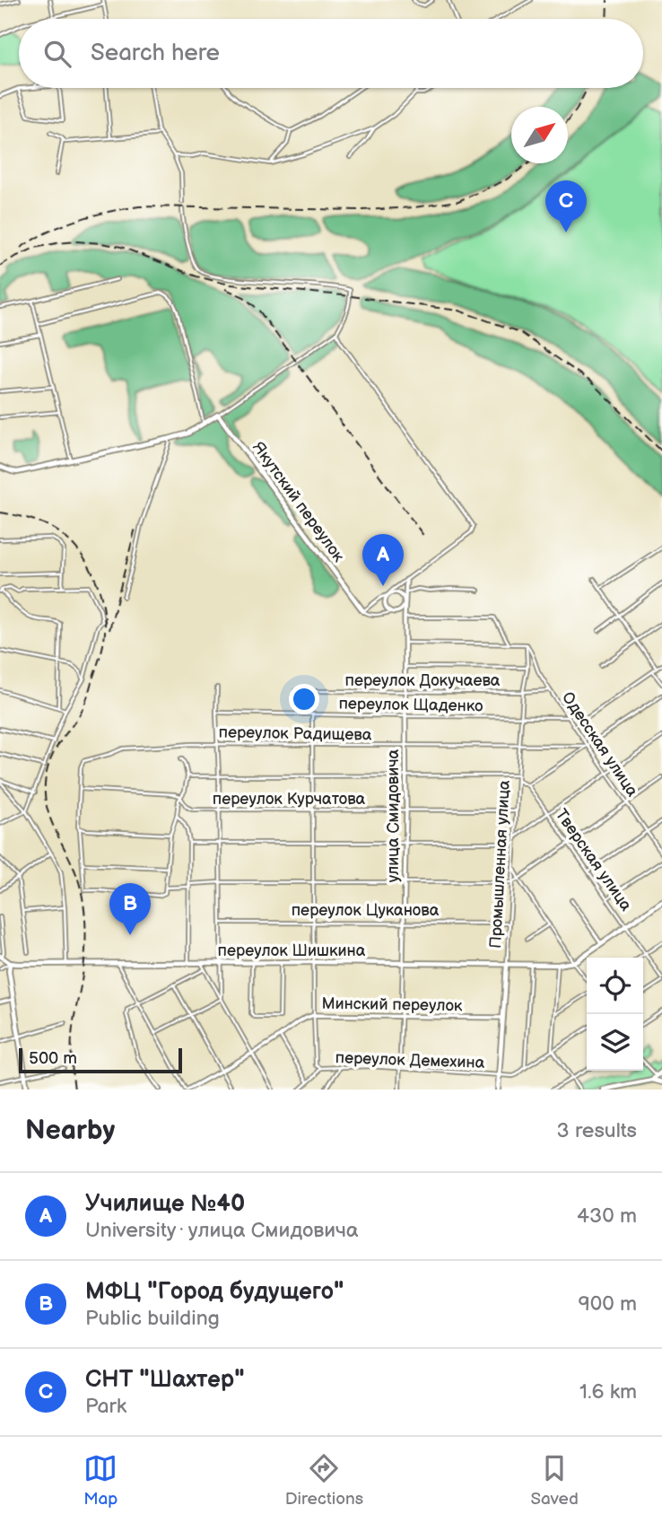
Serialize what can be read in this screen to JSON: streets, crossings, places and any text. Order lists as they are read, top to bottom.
{
  "streets": {
    "main road": ["Якутский переулок", "Промышленная улица", "переулок Шишкина"],
    "street": [
      "переулок Докучаева",
      "переулок Щаденко",
      "переулок Радищева",
      "Одесская улица",
      "переулок Курчатова",
      "улица Смидовича",
      "Тверская улица",
      "переулок Цуканова",
      "Минский переулок",
      "переулок Демехина"
    ]
  },
  "crossings": [
    ["переулок Докучаева", "Одесская улица"],
    ["переулок Докучаева", "улица Смидовича"],
    ["переулок Докучаева", "Промышленная улица"],
    ["переулок Щаденко", "Одесская улица"],
    ["переулок Щаденко", "улица Смидовича"],
    ["переулок Щаденко", "Промышленная улица"],
    ["переулок Радищева", "Одесская улица"],
    ["переулок Радищева", "улица Смидовича"],
    ["переулок Радищева", "Промышленная улица"],
    ["Одесская улица", "Промышленная улица"],
    ["переулок Курчатова", "улица Смидовича"],
    ["переулок Курчатова", "Промышленная улица"],
    ["улица Смидовича", "переулок Цуканова"],
    ["улица Смидовича", "переулок Шишкина"],
    ["улица Смидовича", "Минский переулок"],
    ["улица Смидовича", "переулок Демехина"],
    ["Промышленная улица", "переулок Цуканова"],
    ["Промышленная улица", "переулок Шишкина"],
    ["Промышленная улица", "Минский переулок"],
    ["Промышленная улица", "переулок Демехина"]
  ],
  "scale_bar": "500 m",
  "north": "top right",
  "page": {
    "search": "Search here",
    "pins": ["C", "A", "B"],
    "scale": "500 m",
    "heading": ["Nearby", "3 results"],
    "list": [
      {
        "mark": "A",
        "name": "Училище №40",
        "note": "University · улица Смидовича",
        "value": "430 m"
      },
      {
        "mark": "B",
        "name": "МФЦ \"Город будущего\"",
        "note": "Public building",
        "value": "900 m"
      },
      {
        "mark": "C",
        "name": "СНТ \"Шахтер\"",
        "note": "Park",
        "value": "1.6 km"
      }
    ],
    "nav": ["Map", "Directions", "Saved"]
  }
}
